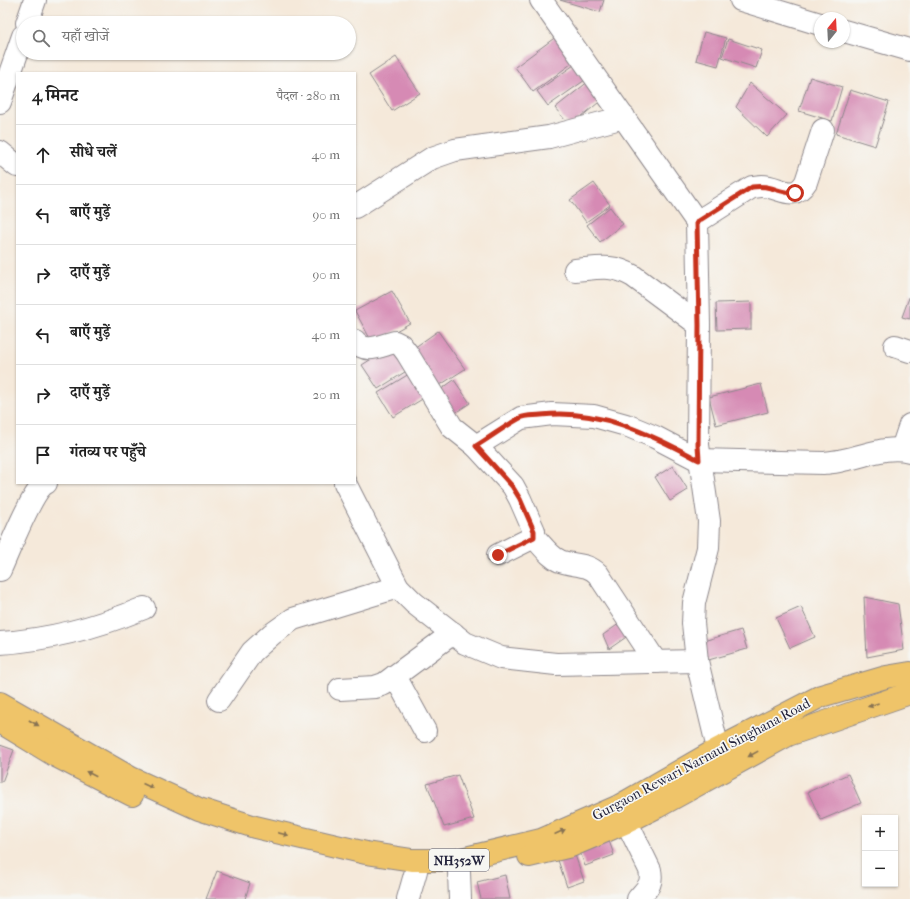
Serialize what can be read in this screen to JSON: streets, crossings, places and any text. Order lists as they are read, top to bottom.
{
  "streets": {
    "highway": ["Gurgaon Rewari Narnaul Singhana Road", "NH352W"]
  },
  "north": "top",
  "page": {
    "search": "यहाँ खोजें",
    "heading": ["4 मिनट", "पैदल · 280 m"],
    "list": [
      ["सीधे चलें", "40 m"],
      ["बाएँ मुड़ें", "90 m"],
      ["दाएँ मुड़ें", "90 m"],
      ["बाएँ मुड़ें", "40 m"],
      ["दाएँ मुड़ें", "20 m"],
      "गंतव्य पर पहुँचे"
    ],
    "map_buttons": ["+", "−"]
  }
}
